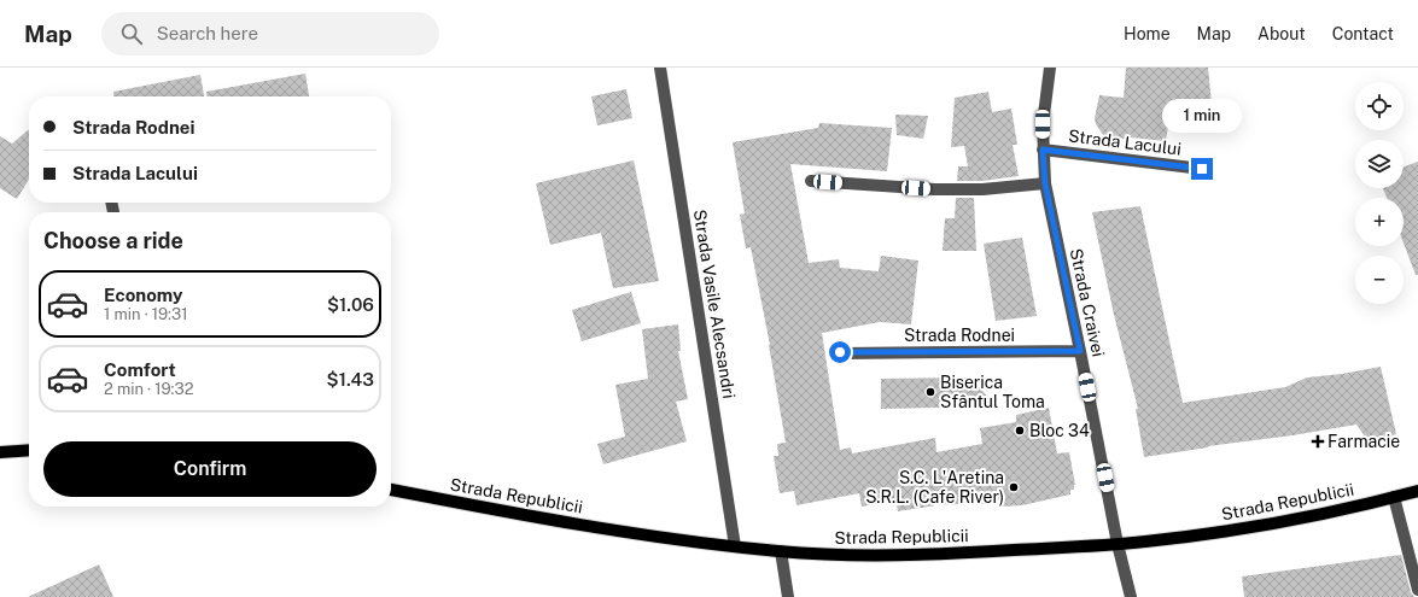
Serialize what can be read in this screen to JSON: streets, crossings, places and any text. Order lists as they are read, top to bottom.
{
  "streets": {
    "main road": ["Strada Republicii"],
    "street": [
      "Strada Lacului",
      "Strada Craivei",
      "Strada Vasile Alecsandri",
      "Strada Rodnei"
    ]
  },
  "crossings": [
    ["Strada Lacului", "Strada Craivei"],
    ["Strada Craivei", "Strada Rodnei"],
    ["Strada Craivei", "Strada Republicii"],
    ["Strada Vasile Alecsandri", "Strada Republicii"]
  ],
  "places": {
    "other": ["Biserica Sfântul Toma", "Bloc 34", "S.C. L'Aretina S.R.L. (Cafe River)"],
    "health": ["Farmacie"]
  },
  "page": {
    "header": "Map",
    "search": "Search here",
    "nav": [
      "Home",
      "Map",
      "About",
      "Contact"
    ],
    "map_buttons": ["+", "−"],
    "banner": ["Strada Rodnei", "Strada Lacului"],
    "bubble": "1 min",
    "heading": "Choose a ride",
    "list": [
      {
        "name": "Economy",
        "note": "1 min · 19:31",
        "value": "$1.06"
      },
      {
        "name": "Comfort",
        "note": "2 min · 19:32",
        "value": "$1.43"
      }
    ],
    "buttons": "Confirm"
  }
}
